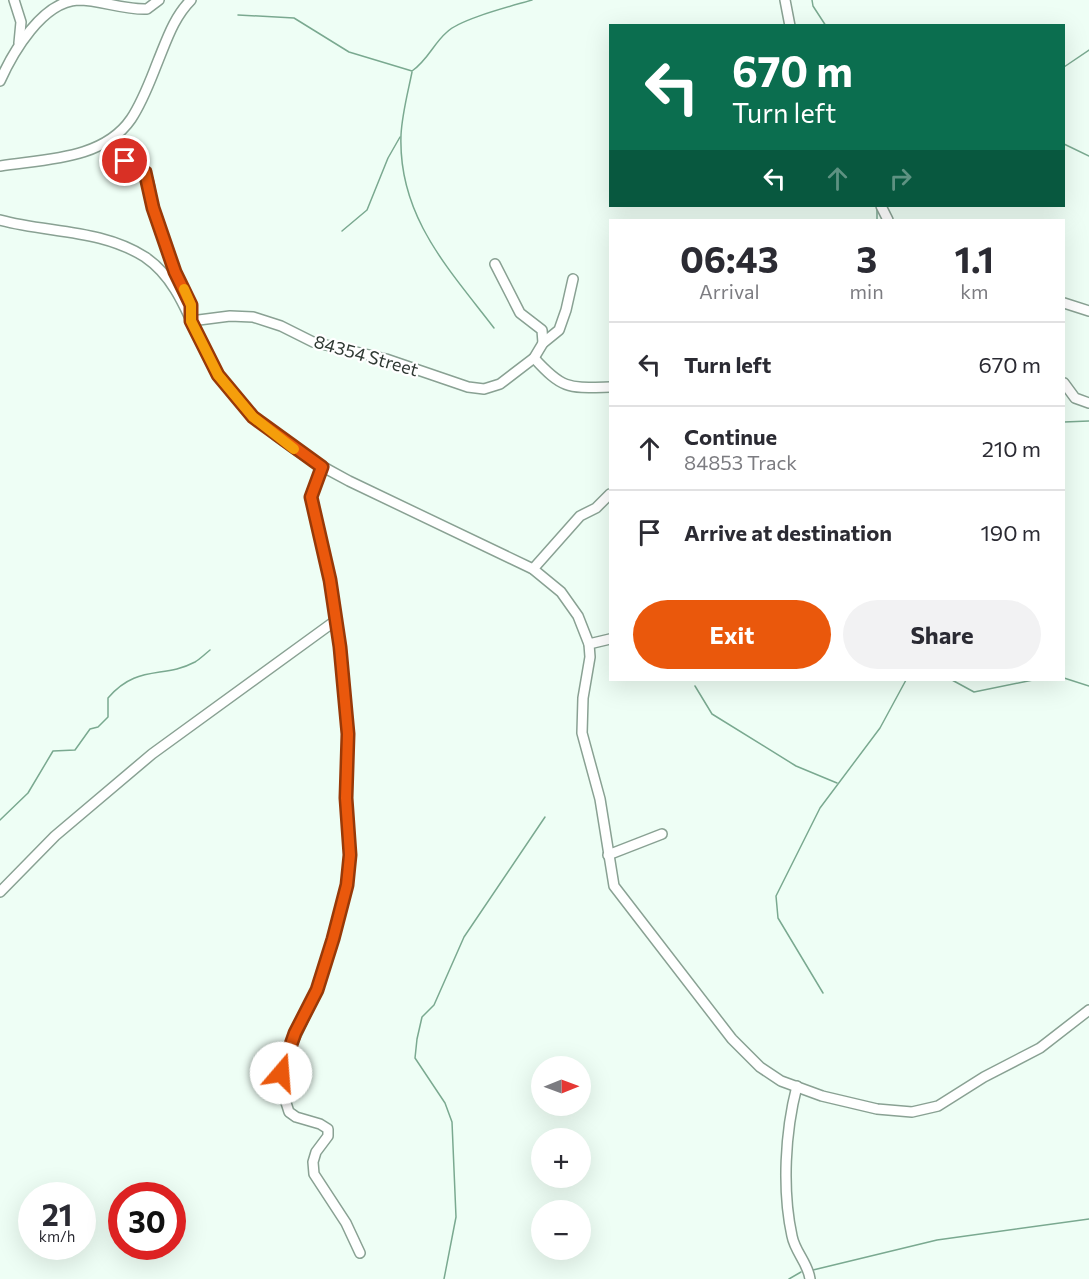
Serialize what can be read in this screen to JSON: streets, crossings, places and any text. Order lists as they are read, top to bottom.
{
  "streets": {
    "street": ["84354 Street"]
  },
  "north": "right",
  "page": {
    "turn": ["670 m", "Turn left"],
    "eta": [
      "06:43",
      "Arrival",
      "3",
      "min",
      "1.1",
      "km"
    ],
    "list": [
      {
        "name": "Turn left",
        "value": "670 m"
      },
      {
        "name": "Continue",
        "note": "84853 Track",
        "value": "210 m"
      },
      {
        "name": "Arrive at destination",
        "value": "190 m"
      }
    ],
    "buttons": ["Exit", "Share"],
    "map_buttons": ["+", "−"],
    "speed": "21 km/h",
    "limit": "30"
  }
}
